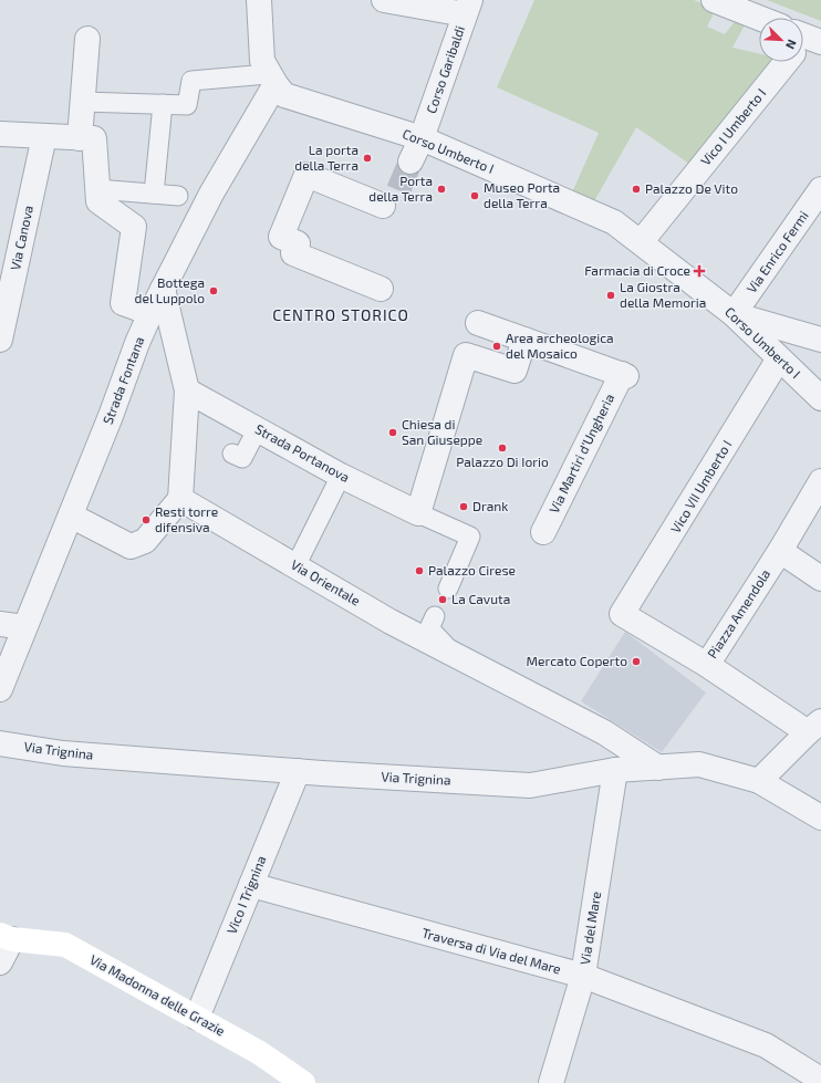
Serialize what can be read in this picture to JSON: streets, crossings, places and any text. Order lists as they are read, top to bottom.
{
  "streets": {
    "main road": ["Via Madonna delle Grazie"],
    "street": [
      "Corso Garibaldi",
      "Vico I Umberto I",
      "Corso Umberto I",
      "Via Canova",
      "Via Enrico Fermi",
      "Strada Fontana",
      "Strada Portanova",
      "Via Martiri d'Ungheria",
      "Vico VII Umberto I",
      "Via Orientale",
      "Piazza Amendola",
      "Via Trignina",
      "Vico I Trignina",
      "Via del Mare",
      "Traversa di Via del Mare"
    ]
  },
  "crossings": [
    ["Corso Garibaldi", "Corso Umberto I"],
    ["Vico I Umberto I", "Corso Umberto I"],
    ["Corso Umberto I", "Via Enrico Fermi"],
    ["Corso Umberto I", "Strada Fontana"],
    ["Corso Umberto I", "Vico VII Umberto I"],
    ["Vico VII Umberto I", "Piazza Amendola"],
    ["Via Orientale", "Via Trignina"],
    ["Piazza Amendola", "Via Trignina"],
    ["Via Trignina", "Vico I Trignina"],
    ["Via Trignina", "Via del Mare"],
    ["Vico I Trignina", "Traversa di Via del Mare"],
    ["Vico I Trignina", "Via Madonna delle Grazie"],
    ["Via del Mare", "Traversa di Via del Mare"]
  ],
  "districts": ["CENTRO STORICO"],
  "places": {
    "other": [
      "La porta della Terra",
      "Porta della Terra",
      "Palazzo De Vito",
      "Museo Porta della Terra",
      "Bottega del Luppolo",
      "La Giostra della Memoria",
      "Area archeologica del Mosaico",
      "Chiesa di San Giuseppe",
      "Palazzo Di Iorio",
      "Drank",
      "Resti torre difensiva",
      "Palazzo Cirese",
      "La Cavuta",
      "Mercato Coperto"
    ],
    "health": ["Farmacia di Croce"]
  },
  "north": "bottom right"
}
